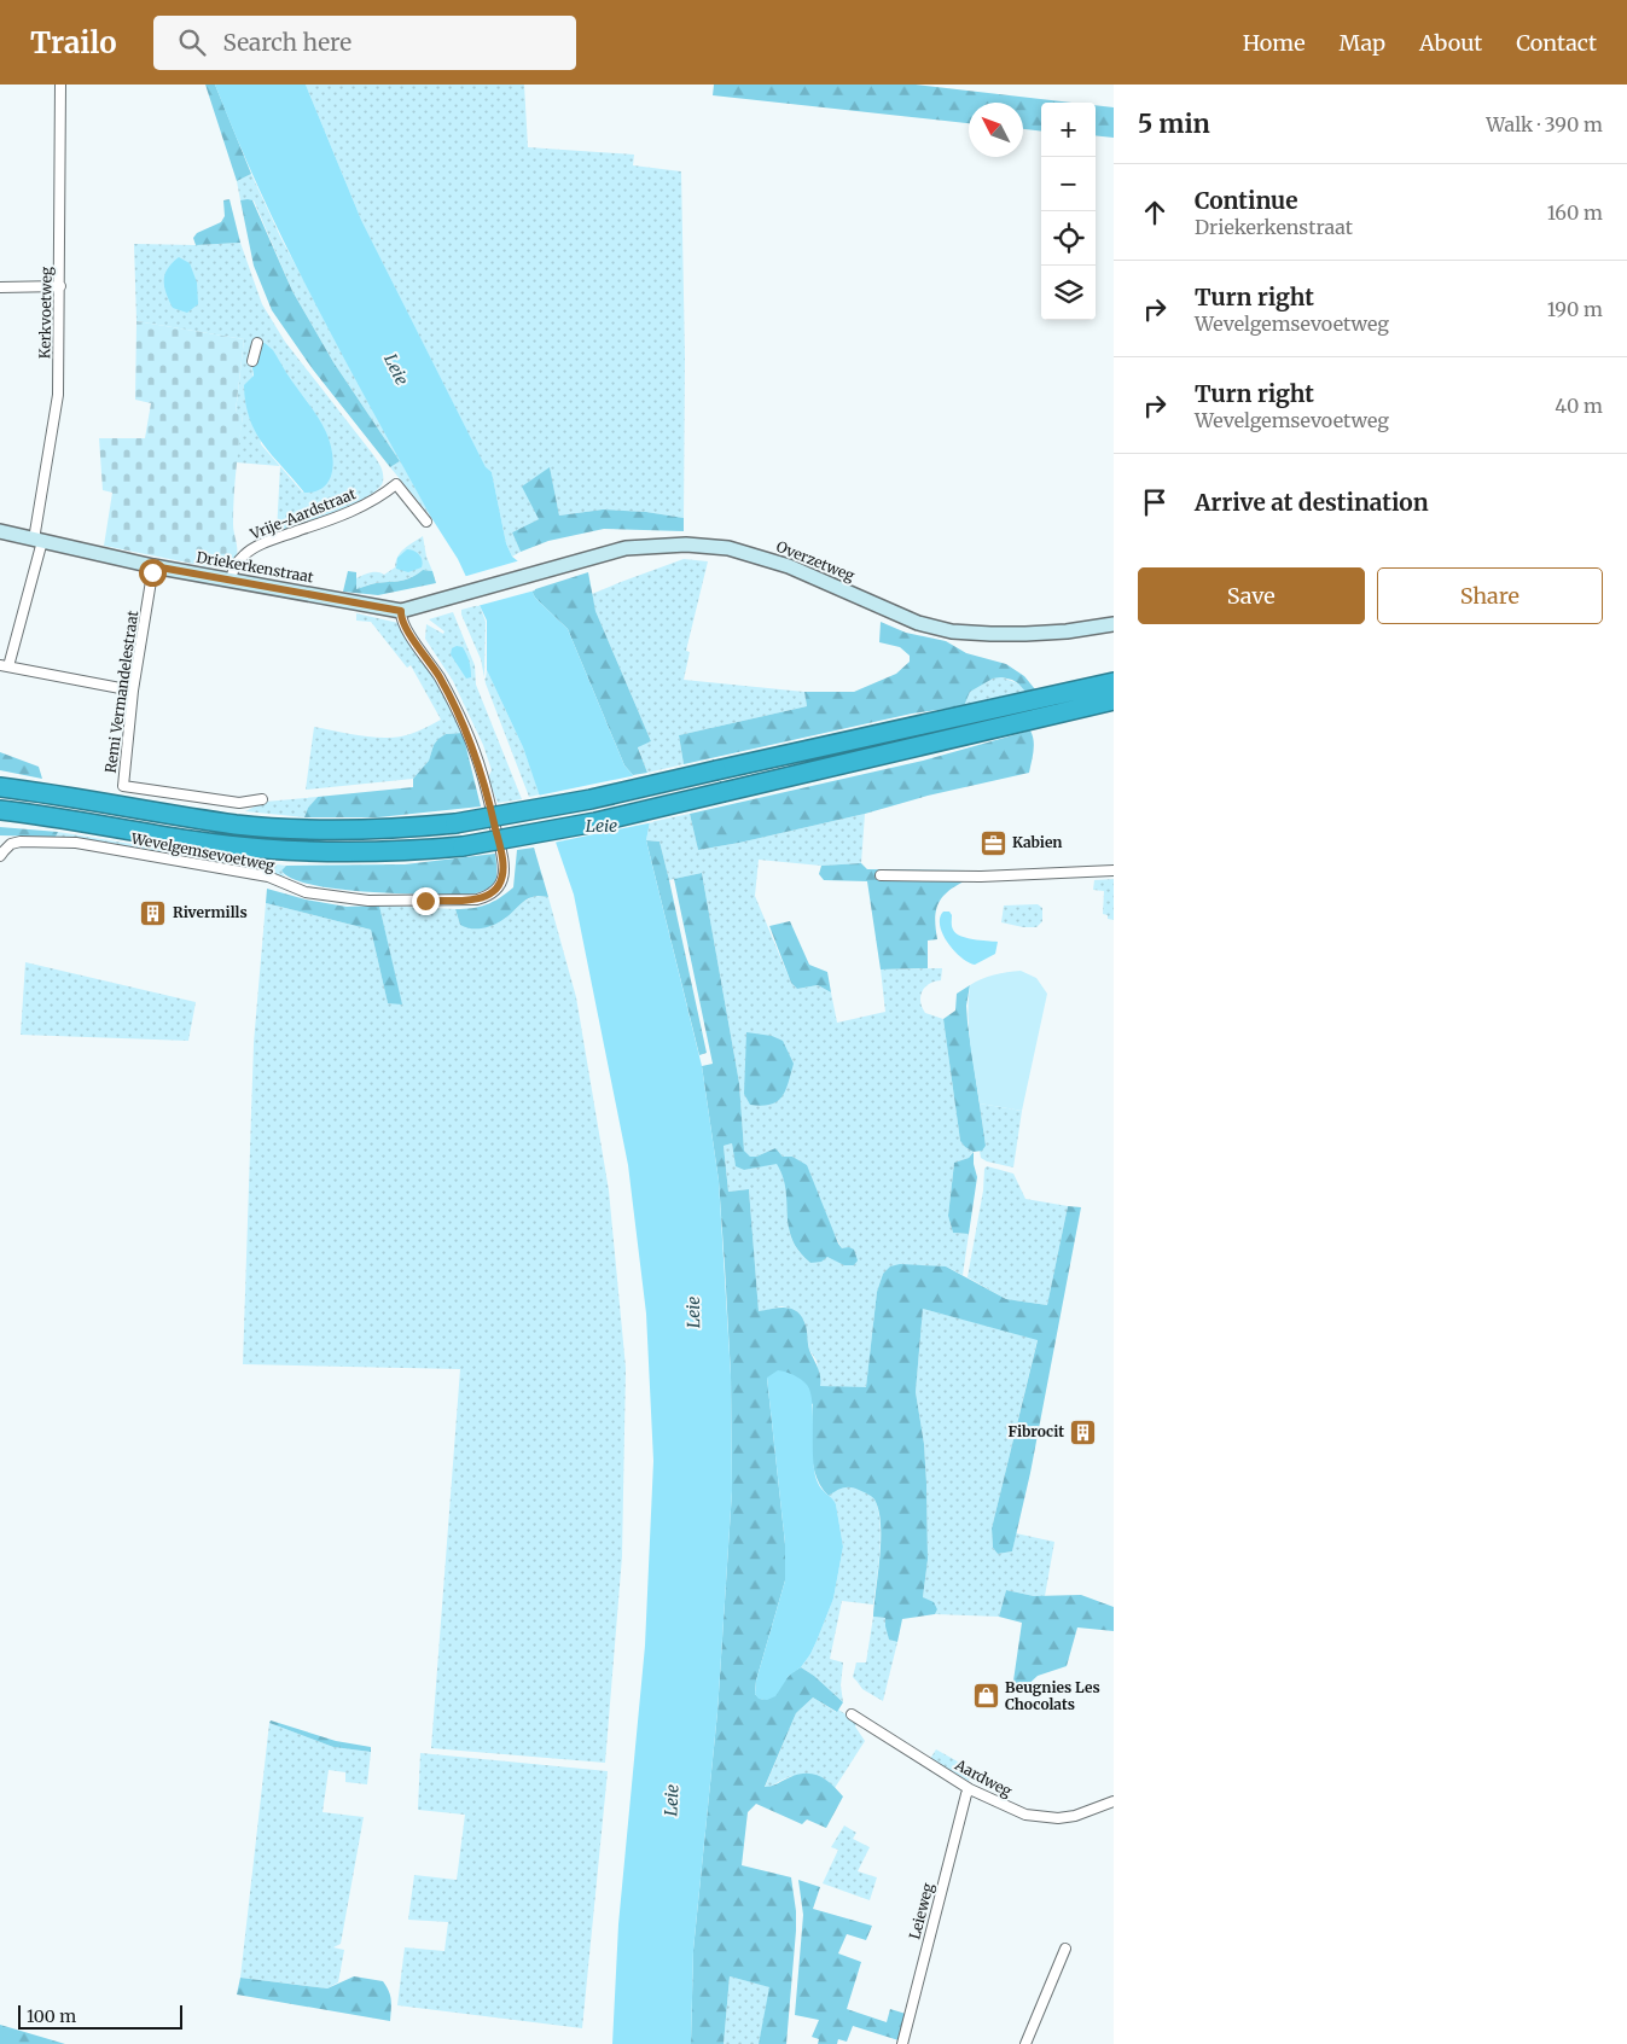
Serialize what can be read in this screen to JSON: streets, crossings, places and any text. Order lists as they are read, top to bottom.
{
  "streets": {
    "street": [
      "Kerkvoetweg",
      "Vrije-Aardstraat",
      "Overzetweg",
      "Driekerkenstraat",
      "Remi Vermandelestraat",
      "Wevelgemsevoetweg",
      "Aardweg",
      "Leieweg"
    ]
  },
  "crossings": [
    ["Kerkvoetweg", "Driekerkenstraat"],
    ["Vrije-Aardstraat", "Driekerkenstraat"],
    ["Overzetweg", "Driekerkenstraat"],
    ["Driekerkenstraat", "Remi Vermandelestraat"],
    ["Driekerkenstraat", "Wevelgemsevoetweg"],
    ["Aardweg", "Leieweg"]
  ],
  "water": ["Leie"],
  "places": {
    "office": ["Kabien"],
    "building": ["Rivermills", "Fibrocit"],
    "shop": ["Beugnies Les Chocolats"]
  },
  "scale_bar": "100 m",
  "north": "top left",
  "page": {
    "header": "Trailo",
    "search": "Search here",
    "nav": [
      "Home",
      "Map",
      "About",
      "Contact"
    ],
    "heading": ["5 min", "Walk · 390 m"],
    "map_buttons": ["+", "−"],
    "list": [
      ["Continue", "Driekerkenstraat", "160 m"],
      ["Turn right", "Wevelgemsevoetweg", "190 m"],
      ["Turn right", "Wevelgemsevoetweg", "40 m"],
      "Arrive at destination"
    ],
    "buttons": ["Save", "Share"],
    "scale": "100 m"
  }
}
